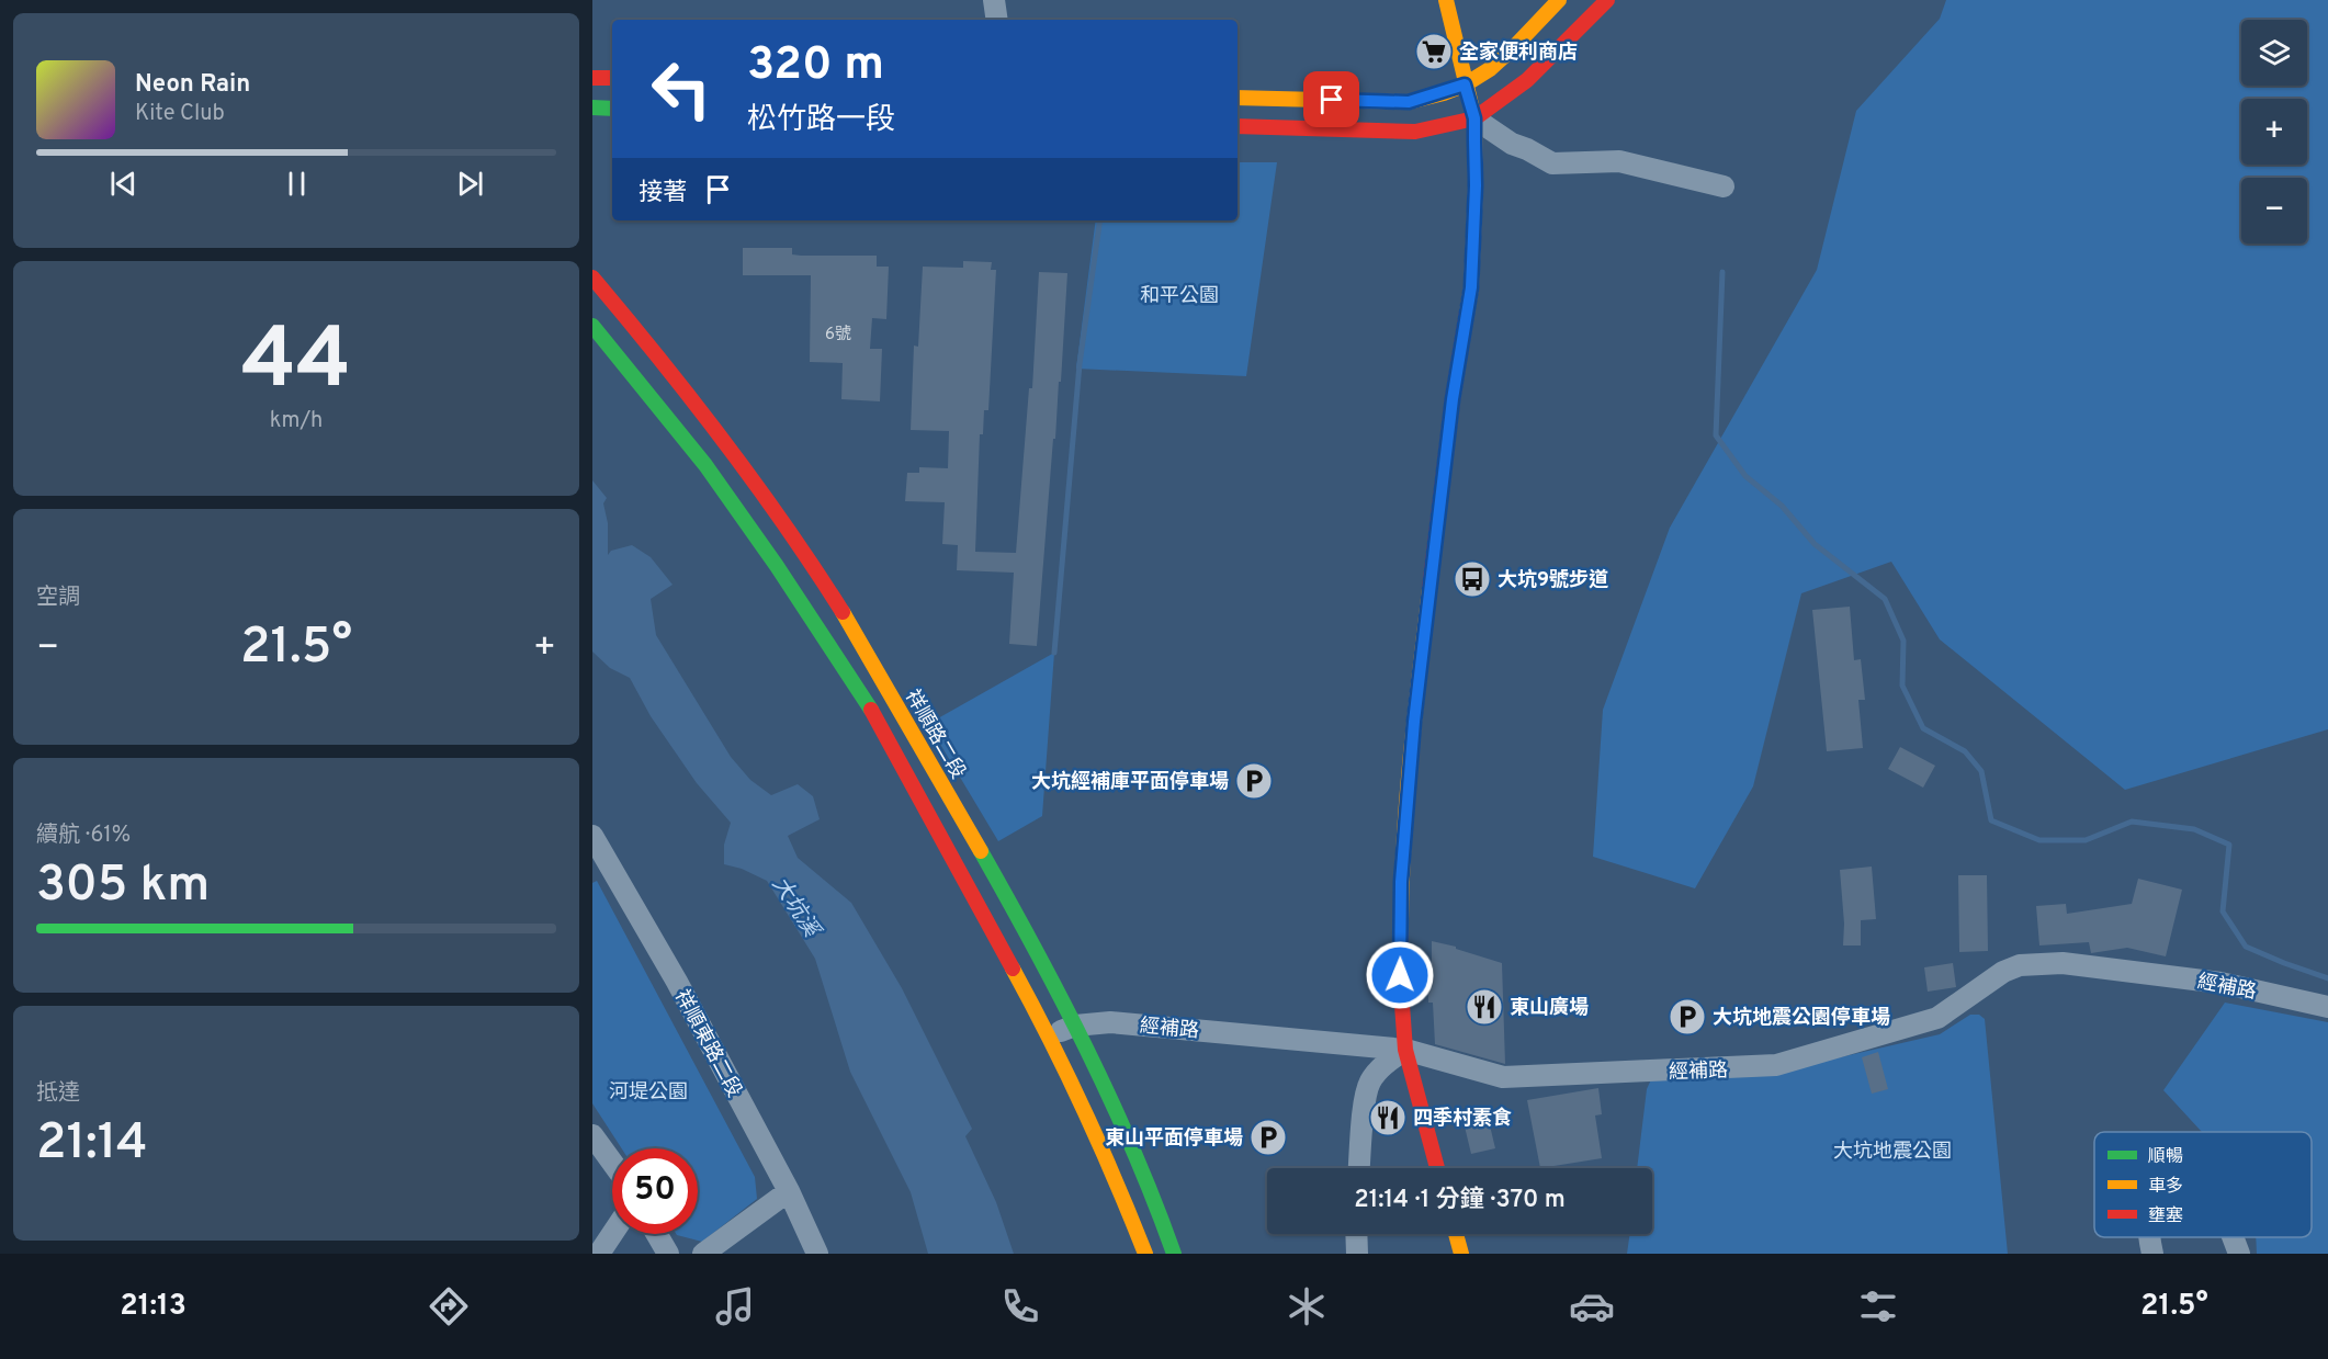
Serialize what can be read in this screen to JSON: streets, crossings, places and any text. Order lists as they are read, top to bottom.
{
  "streets": {
    "street": ["祥順路二段", "經補路", "祥順東路二段"]
  },
  "crossings": [
    ["祥順路二段", "經補路"]
  ],
  "water": ["大坑溪"],
  "parks": ["和平公園", "河堤公園", "大坑地震公園"],
  "places": {
    "supermarket": ["全家便利商店"],
    "bus stop": ["大坑9號步道"],
    "parking": ["大坑經補庫平面停車場", "大坑地震公園停車場", "東山平面停車場"],
    "restaurant": ["東山廣場", "四季村素食"]
  },
  "house_numbers": ["6號"],
  "legend": ["順暢", "車多", "壅塞"],
  "page": {
    "map_buttons": ["+", "−"],
    "turn": ["320 m", "松竹路一段"],
    "song": ["Neon Rain", "Kite Club"],
    "then": "接著",
    "tile": [
      ["44", "km/h"],
      "空調",
      ["續航 · 61%", "305 km"],
      ["抵達", "21:14"]
    ],
    "heat": ["−", "21.5°", "+"],
    "limit": "50",
    "trip": "21:14 · 1 分鐘 · 370 m",
    "tabs": ["21:13", "21.5°"]
  }
}
